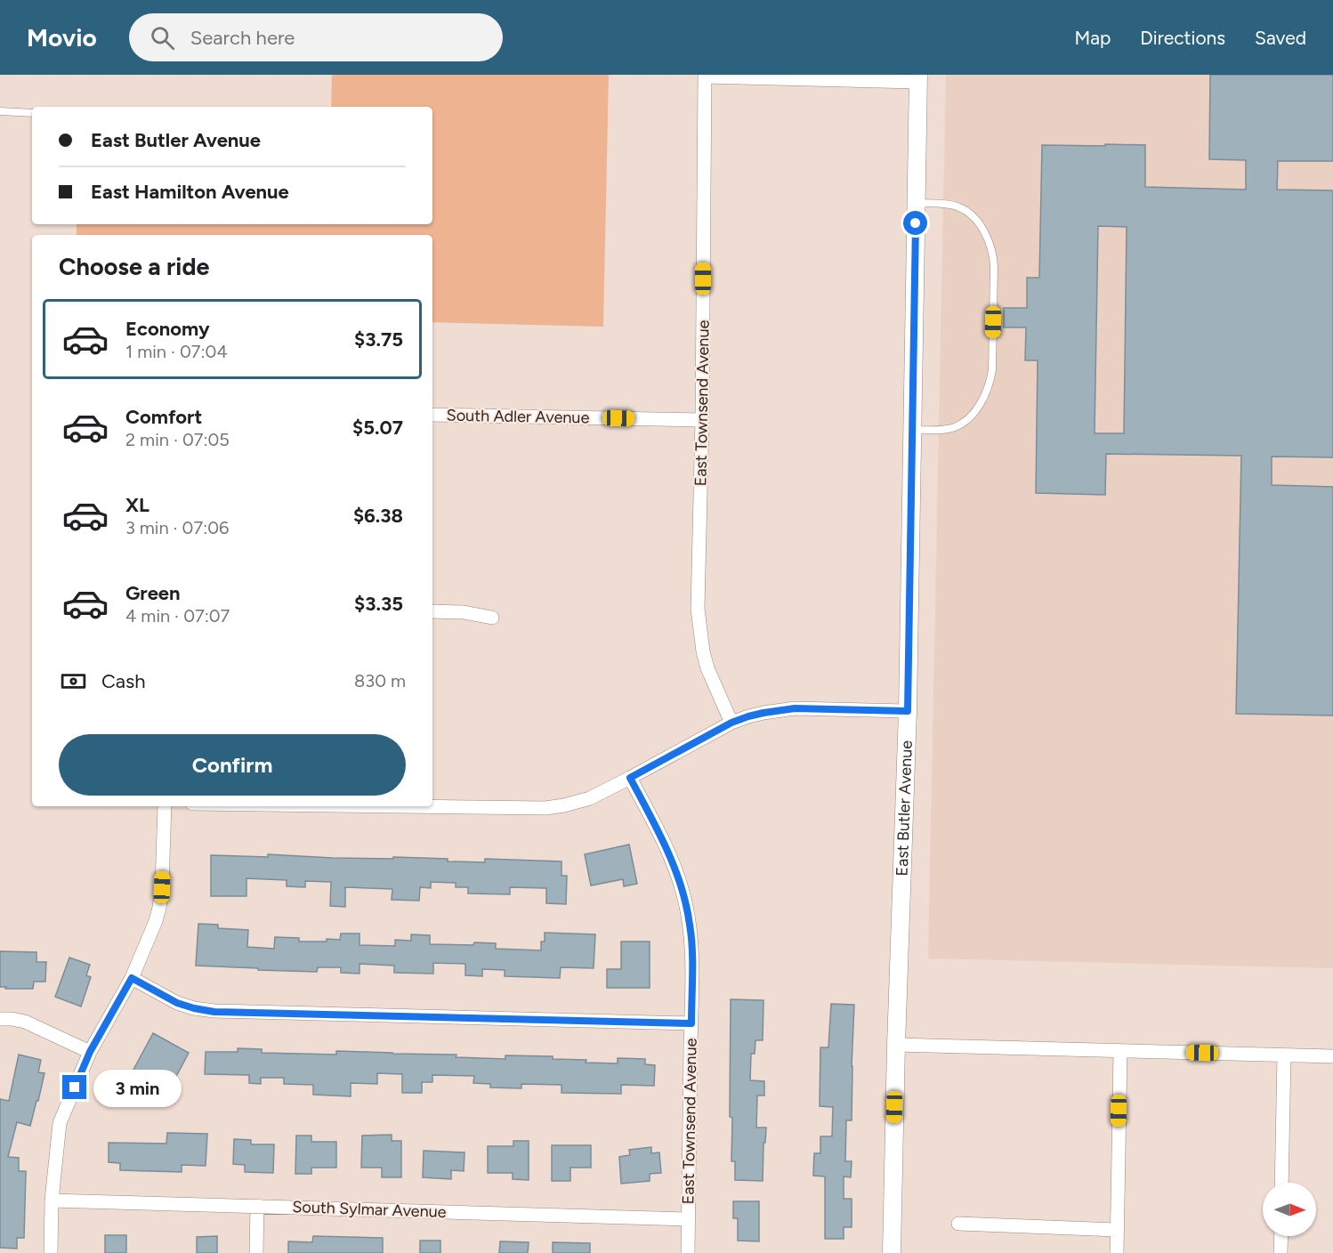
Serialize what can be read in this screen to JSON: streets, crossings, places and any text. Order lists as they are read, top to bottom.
{
  "streets": {
    "street": [
      "East Townsend Avenue",
      "South Adler Avenue",
      "East Butler Avenue",
      "South Sylmar Avenue"
    ]
  },
  "crossings": [
    ["East Townsend Avenue", "South Adler Avenue"],
    ["East Townsend Avenue", "East Butler Avenue"],
    ["East Townsend Avenue", "South Sylmar Avenue"]
  ],
  "north": "right",
  "page": {
    "header": "Movio",
    "search": "Search here",
    "nav": ["Map", "Directions", "Saved"],
    "banner": ["East Butler Avenue", "East Hamilton Avenue"],
    "heading": "Choose a ride",
    "list": [
      {
        "name": "Economy",
        "note": "1 min · 07:04",
        "value": "$3.75"
      },
      {
        "name": "Comfort",
        "note": "2 min · 07:05",
        "value": "$5.07"
      },
      {
        "name": "XL",
        "note": "3 min · 07:06",
        "value": "$6.38"
      },
      {
        "name": "Green",
        "note": "4 min · 07:07",
        "value": "$3.35"
      }
    ],
    "pay": ["Cash", "830 m"],
    "buttons": "Confirm",
    "bubble": "3 min"
  }
}
